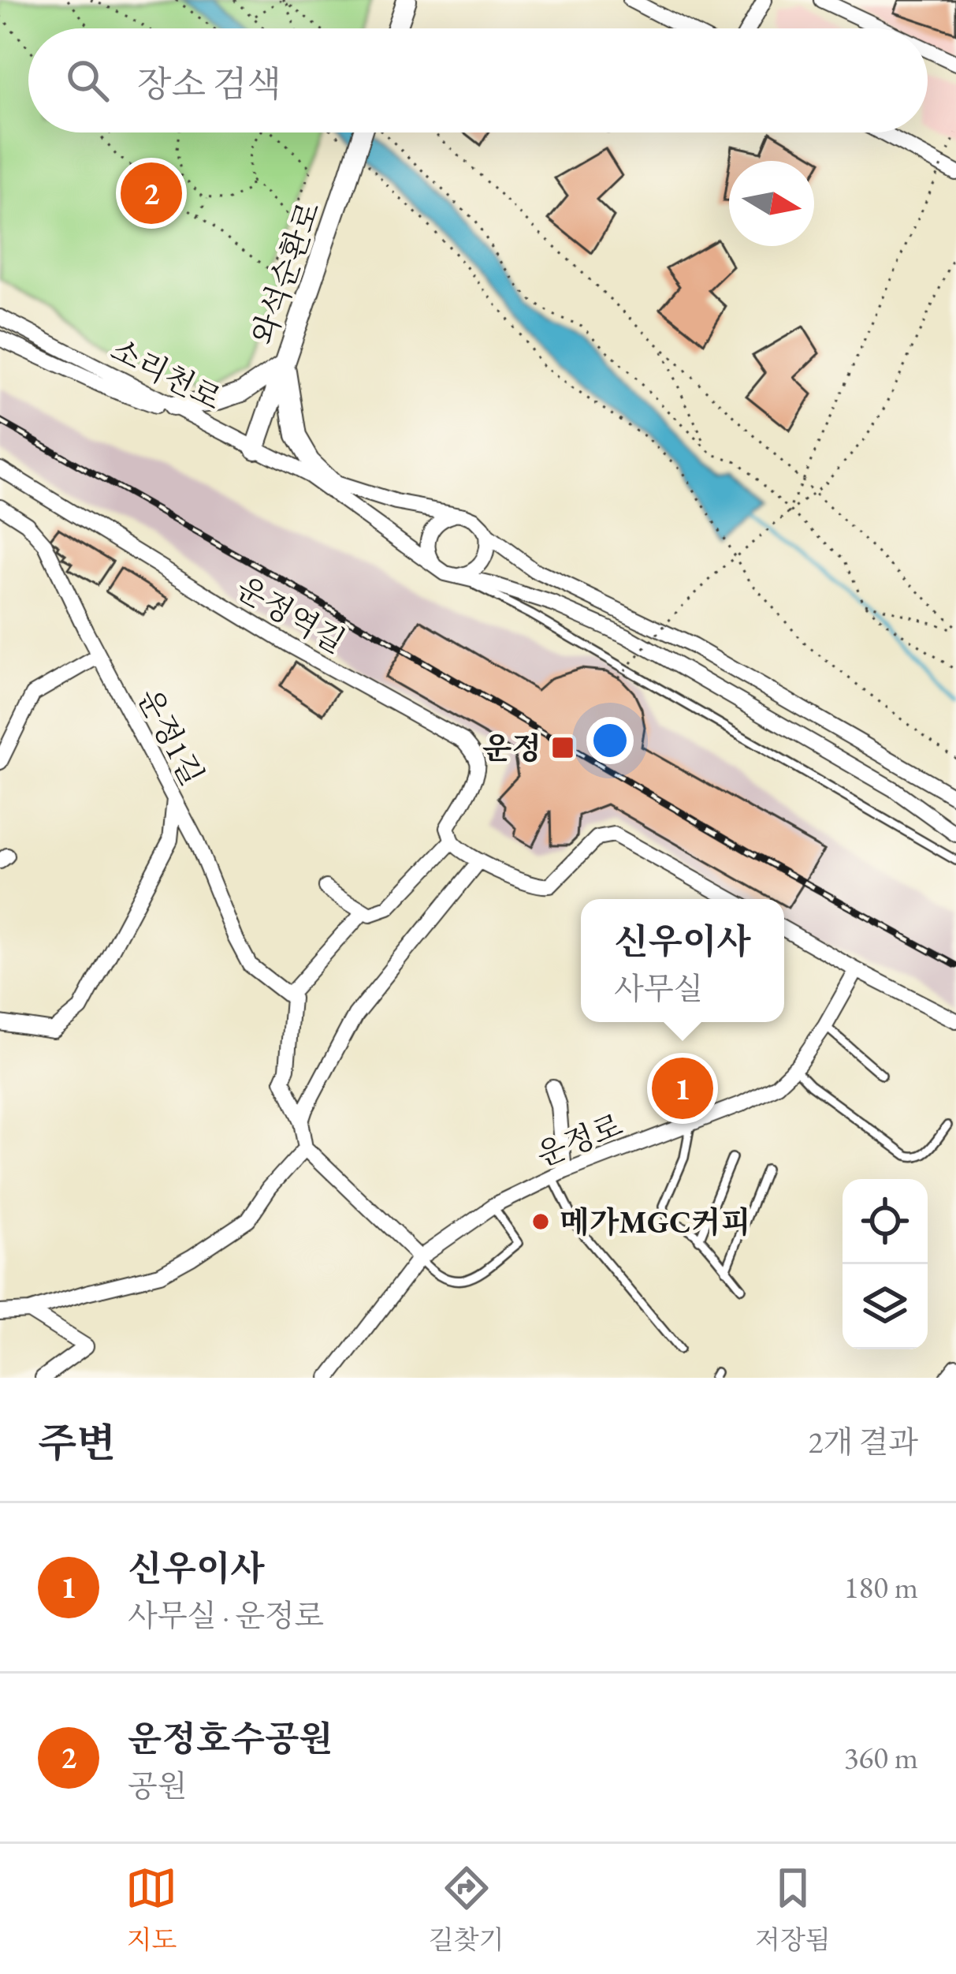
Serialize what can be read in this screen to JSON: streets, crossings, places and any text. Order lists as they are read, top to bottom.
{
  "streets": {
    "street": [
      "와석순환로",
      "소리천로",
      "운정역길",
      "운정1길",
      "운정로"
    ]
  },
  "crossings": [
    ["와석순환로", "소리천로"]
  ],
  "places": {
    "transit": ["운정"],
    "other": ["메가MGC커피"]
  },
  "north": "right",
  "page": {
    "search": "장소 검색",
    "pins": ["2", "1"],
    "popup": ["신우이사", "사무실"],
    "heading": ["주변", "2개 결과"],
    "list": [
      {
        "mark": "1",
        "name": "신우이사",
        "note": "사무실 · 운정로",
        "value": "180 m"
      },
      {
        "mark": "2",
        "name": "운정호수공원",
        "note": "공원",
        "value": "360 m"
      }
    ],
    "nav": ["지도", "길찾기", "저장됨"]
  }
}
